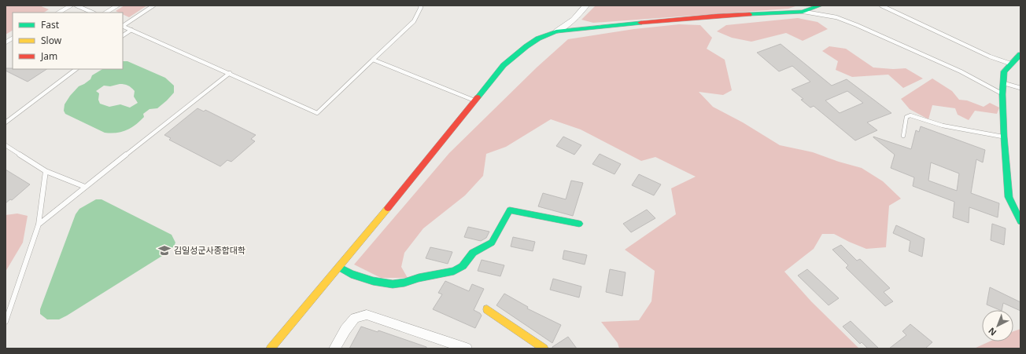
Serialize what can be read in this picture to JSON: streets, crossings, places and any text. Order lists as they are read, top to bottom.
{
  "places": {
    "school or university": ["김일성군사종합대학"]
  },
  "legend": ["Fast", "Slow", "Jam"],
  "north": "bottom left"
}
